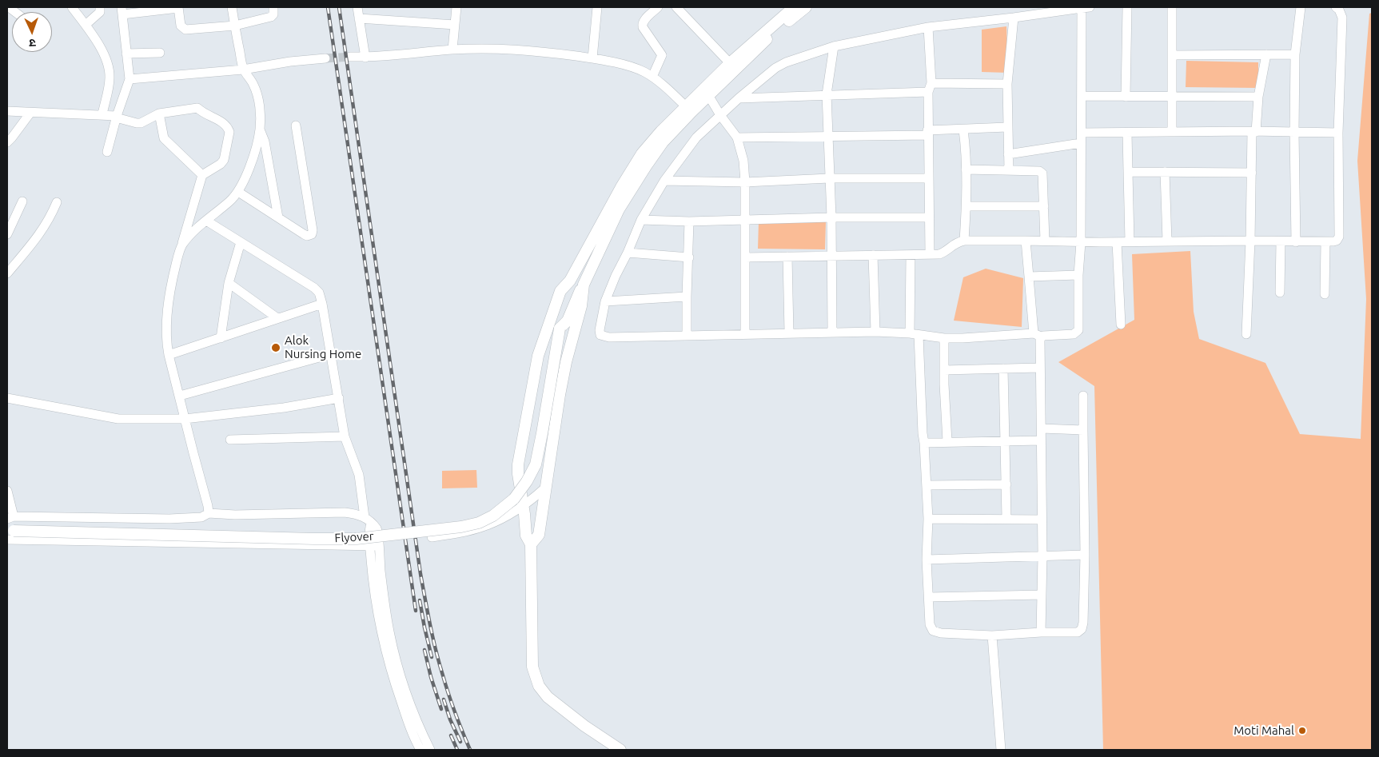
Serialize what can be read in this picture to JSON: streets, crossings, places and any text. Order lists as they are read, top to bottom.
{
  "streets": {
    "main road": ["Flyover"]
  },
  "places": ["Alok Nursing Home", "Moti Mahal"],
  "north": "bottom"
}
